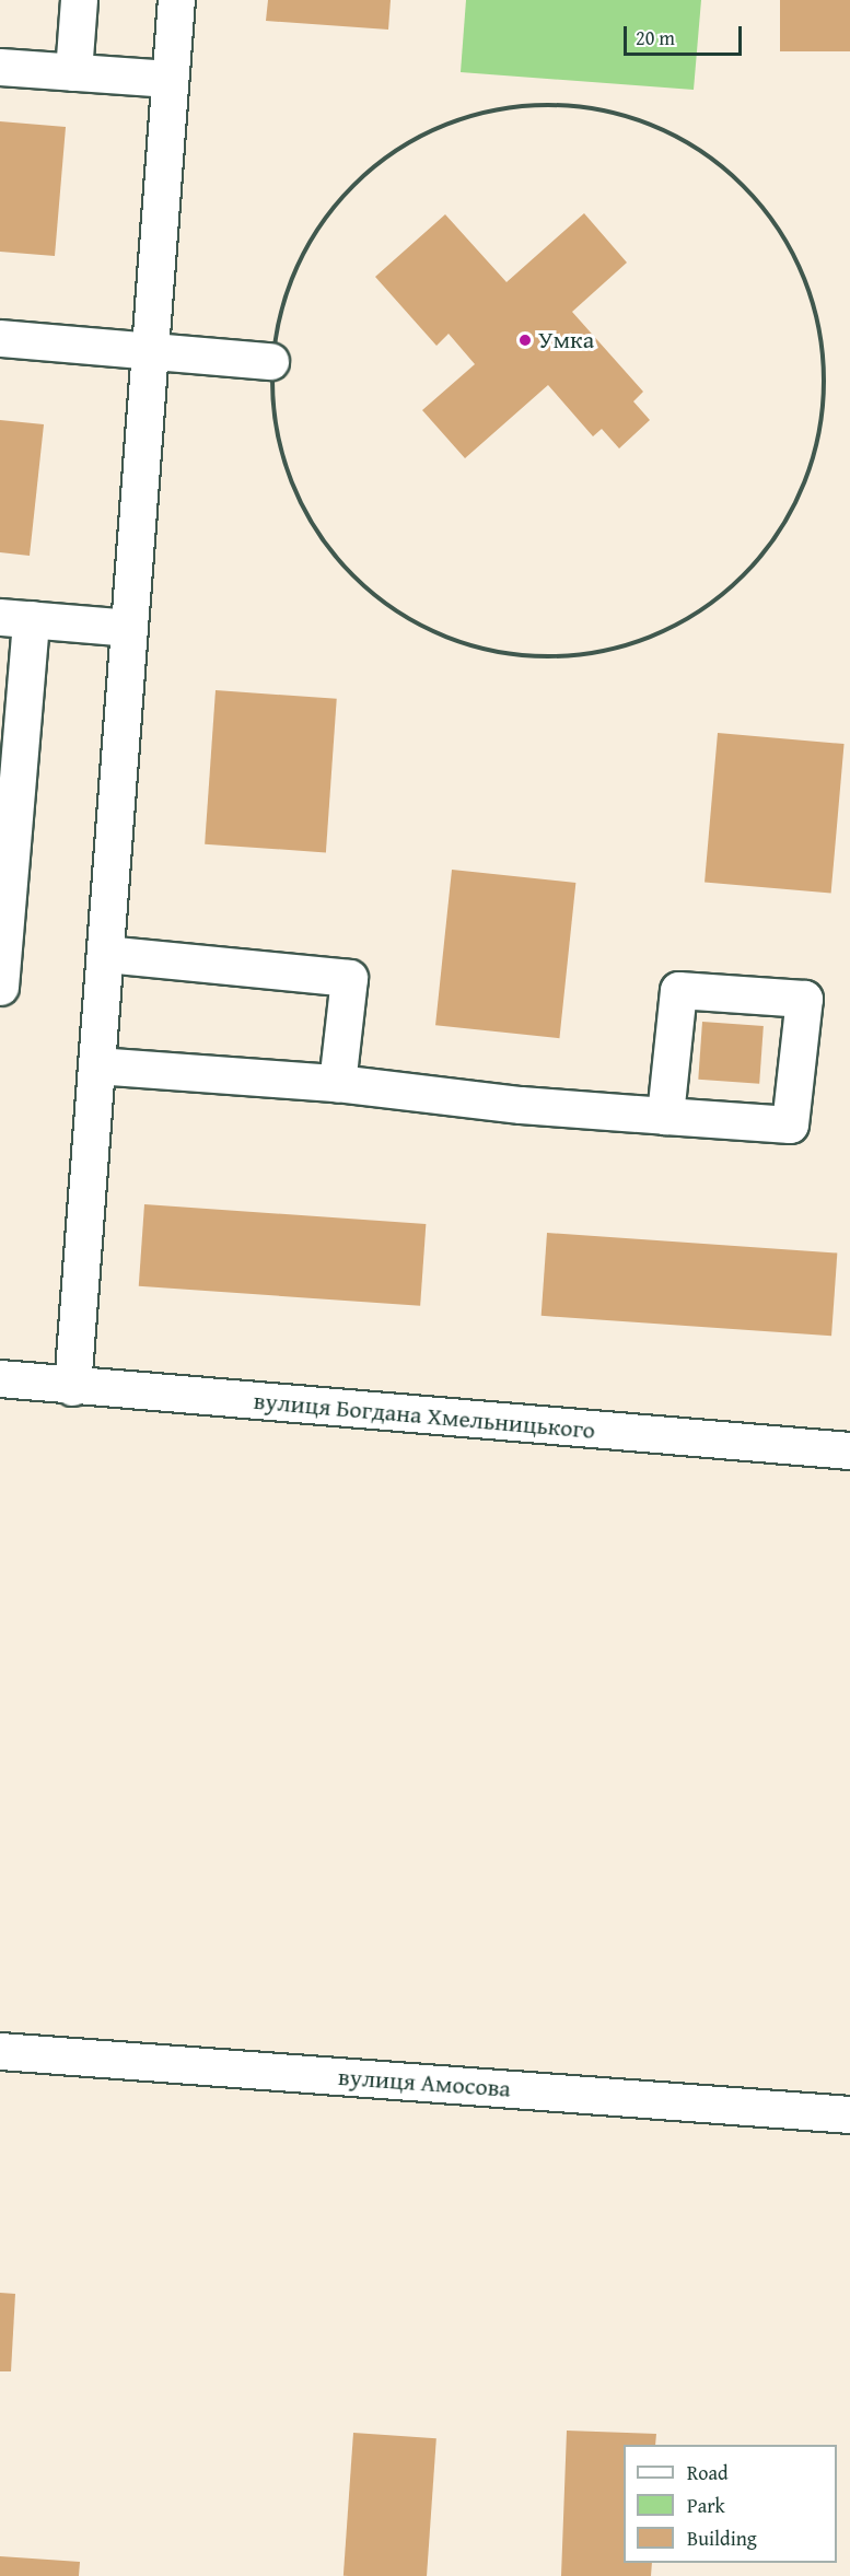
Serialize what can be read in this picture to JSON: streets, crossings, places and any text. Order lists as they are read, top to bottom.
{
  "streets": {
    "street": ["вулиця Богдана Хмельницького", "вулиця Амосова"]
  },
  "places": ["Умка"],
  "legend": ["Road", "Park", "Building"],
  "scale_bar": "20 m"
}
